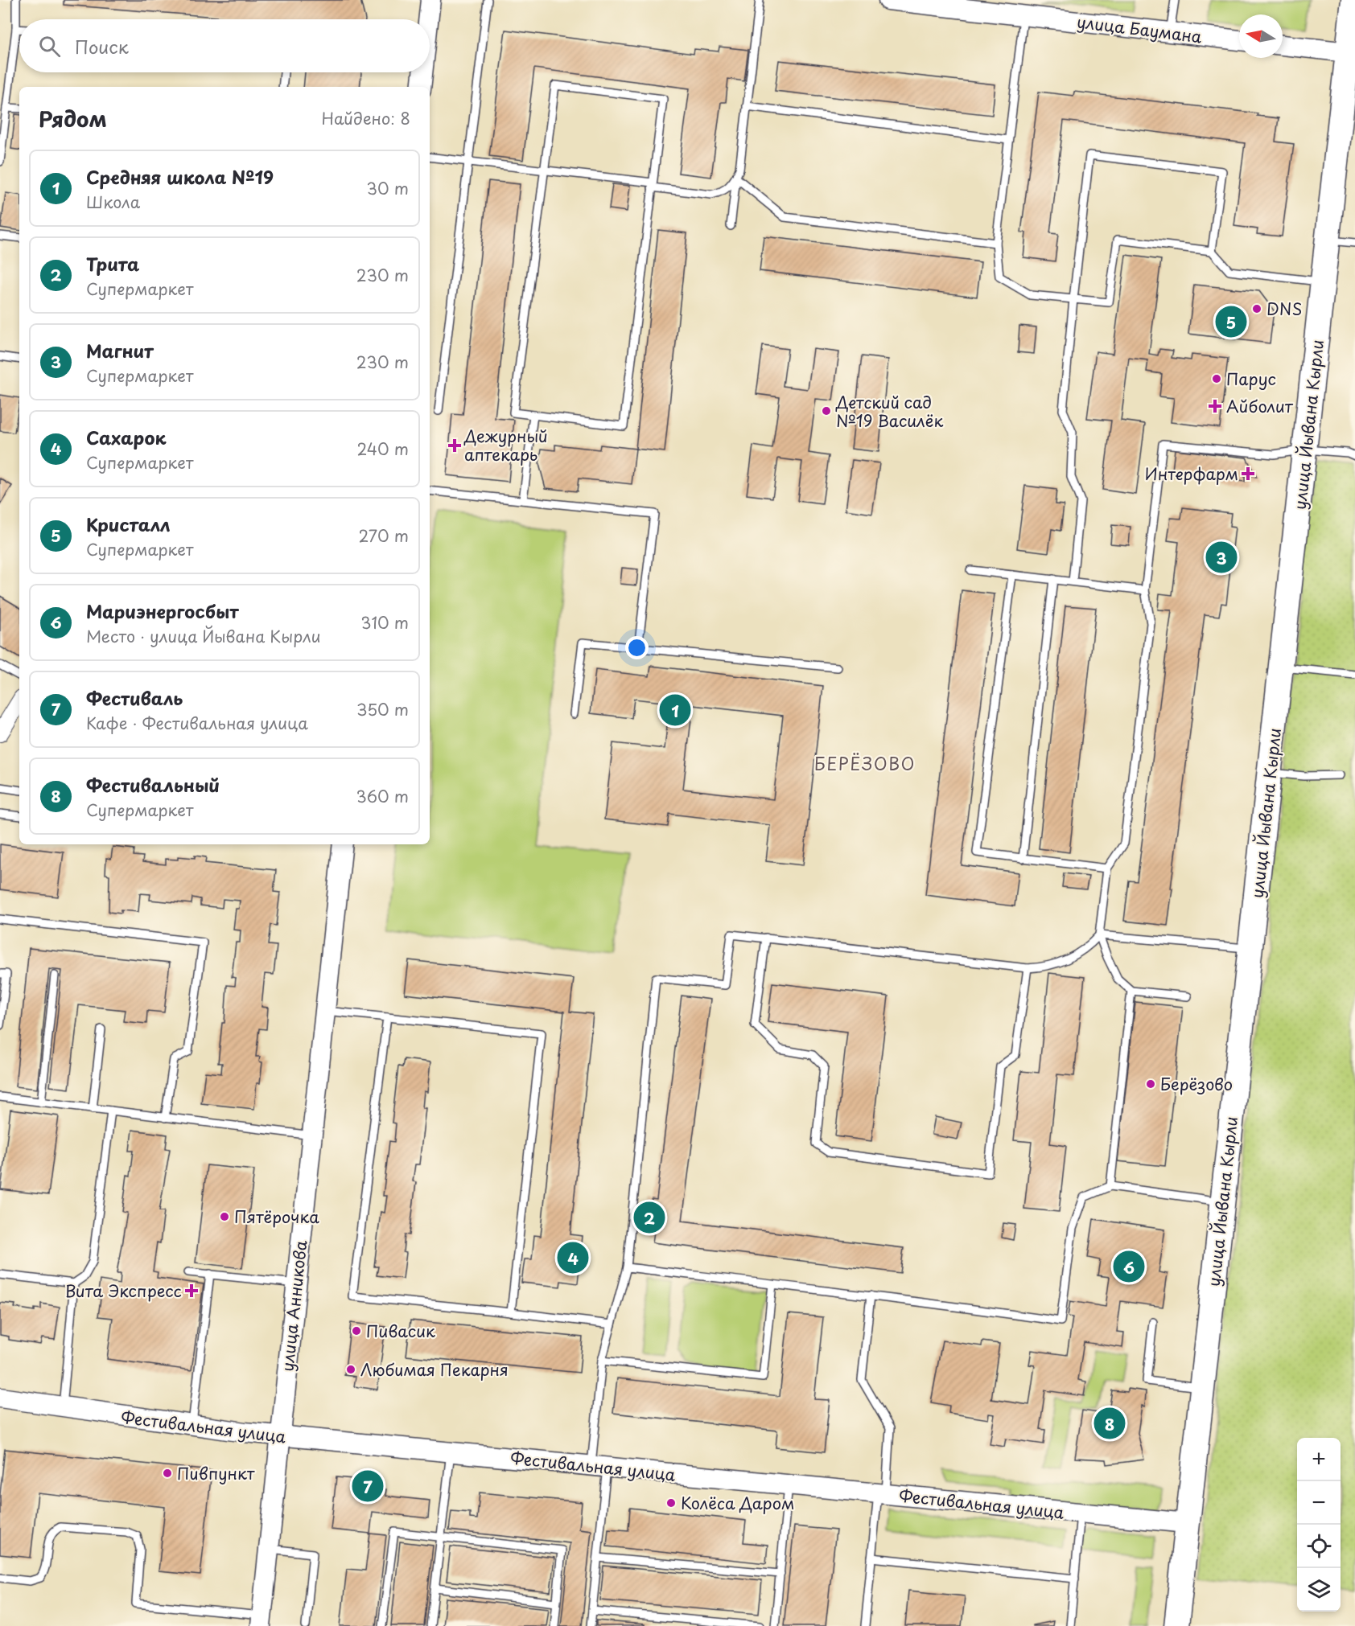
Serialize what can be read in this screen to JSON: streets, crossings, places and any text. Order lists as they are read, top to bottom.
{
  "streets": {
    "main road": ["улица Йывана Кырли"],
    "street": ["улица Баумана", "улица Анникова", "Фестивальная улица"]
  },
  "crossings": [
    ["улица Йывана Кырли", "Фестивальная улица"],
    ["улица Анникова", "Фестивальная улица"]
  ],
  "districts": ["БЕРЁЗОВО"],
  "places": {
    "other": [
      "DNS",
      "Парус",
      "Детский сад №19 Василёк",
      "Берёзово",
      "Пятёрочка",
      "Пивасик",
      "Любимая Пекарня",
      "Пивпункт",
      "Колёса Даром"
    ],
    "health": [
      "Айболит",
      "Дежурный аптекарь",
      "Интерфарм",
      "Вита Экспресс"
    ]
  },
  "north": "left",
  "page": {
    "search": "Поиск",
    "heading": ["Рядом", "Найдено: 8"],
    "list": [
      {
        "mark": "1",
        "name": "Средняя школа №19",
        "note": "Школа",
        "value": "30 m"
      },
      {
        "mark": "2",
        "name": "Трита",
        "note": "Супермаркет",
        "value": "230 m"
      },
      {
        "mark": "3",
        "name": "Магнит",
        "note": "Супермаркет",
        "value": "230 m"
      },
      {
        "mark": "4",
        "name": "Сахарок",
        "note": "Супермаркет",
        "value": "240 m"
      },
      {
        "mark": "5",
        "name": "Кристалл",
        "note": "Супермаркет",
        "value": "270 m"
      },
      {
        "mark": "6",
        "name": "Мариэнергосбыт",
        "note": "Место · улица Йывана Кырли",
        "value": "310 m"
      },
      {
        "mark": "7",
        "name": "Фестиваль",
        "note": "Кафе · Фестивальная улица",
        "value": "350 m"
      },
      {
        "mark": "8",
        "name": "Фестивальный",
        "note": "Супермаркет",
        "value": "360 m"
      }
    ],
    "pins": [
      "5",
      "3",
      "1",
      "2",
      "4",
      "6",
      "8",
      "7"
    ],
    "map_buttons": ["+", "−"]
  }
}
